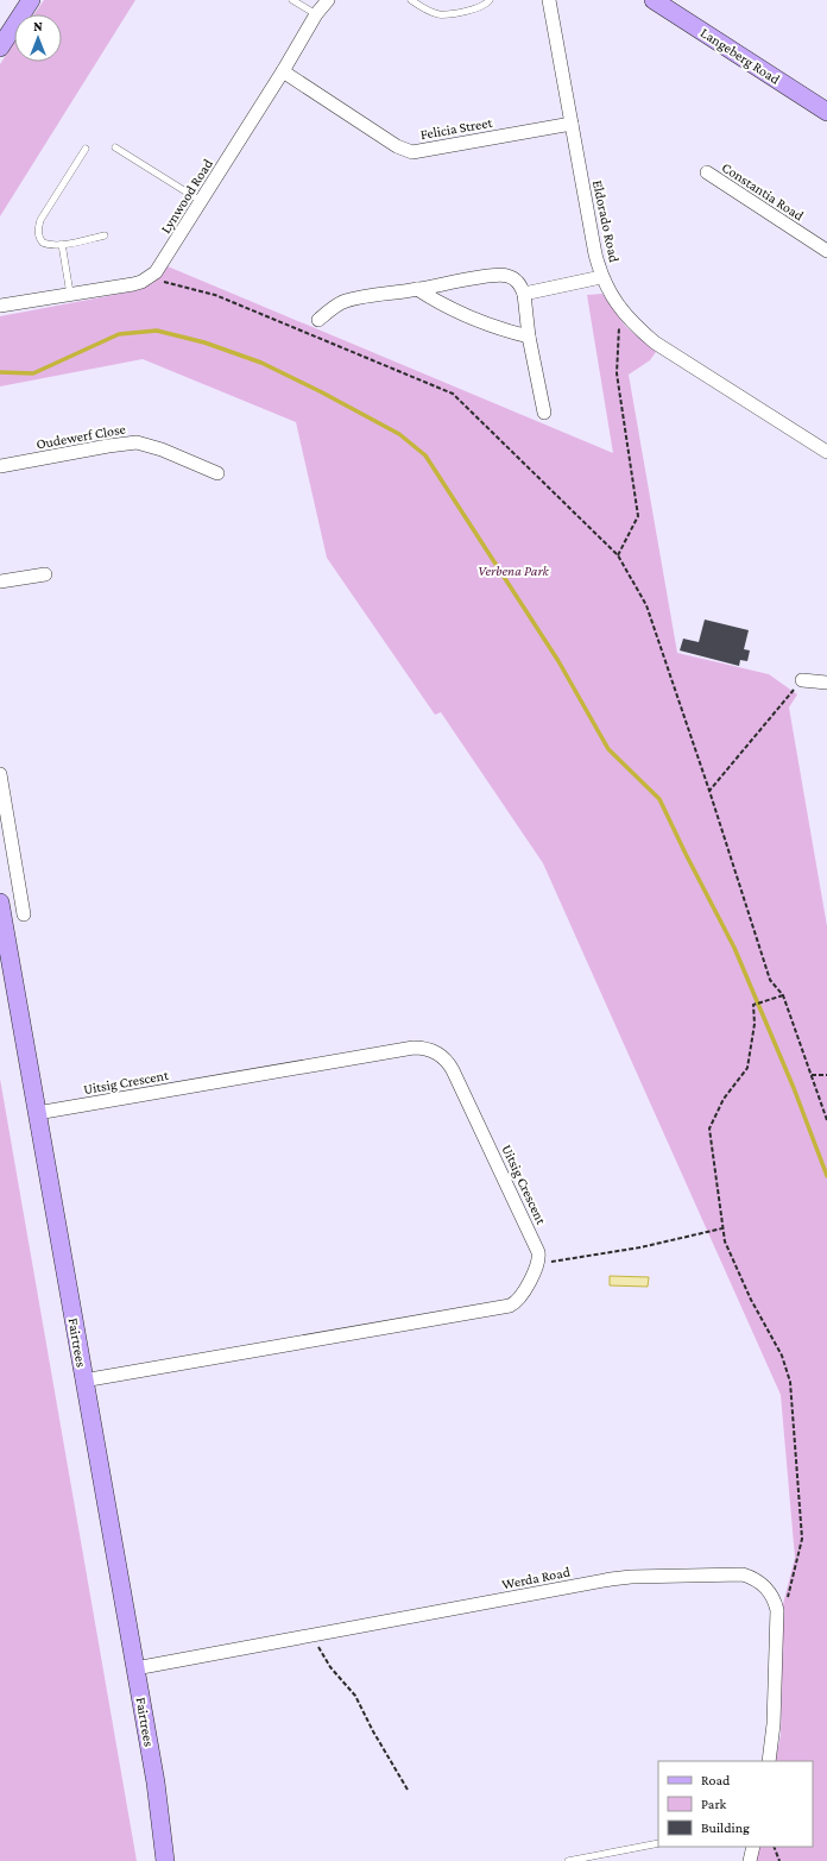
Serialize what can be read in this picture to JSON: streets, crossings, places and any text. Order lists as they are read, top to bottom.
{
  "streets": {
    "main road": ["Langeberg Road", "Fairtrees"],
    "street": [
      "Felicia Street",
      "Constantia Road",
      "Lynwood Road",
      "Eldorado Road",
      "Oudewerf Close",
      "Uitsig Crescent",
      "Werda Road"
    ]
  },
  "crossings": [
    ["Felicia Street", "Lynwood Road"],
    ["Felicia Street", "Eldorado Road"],
    ["Uitsig Crescent", "Fairtrees"],
    ["Fairtrees", "Werda Road"]
  ],
  "parks": ["Verbena Park"],
  "legend": ["Road", "Park", "Building"],
  "north": "top"
}
